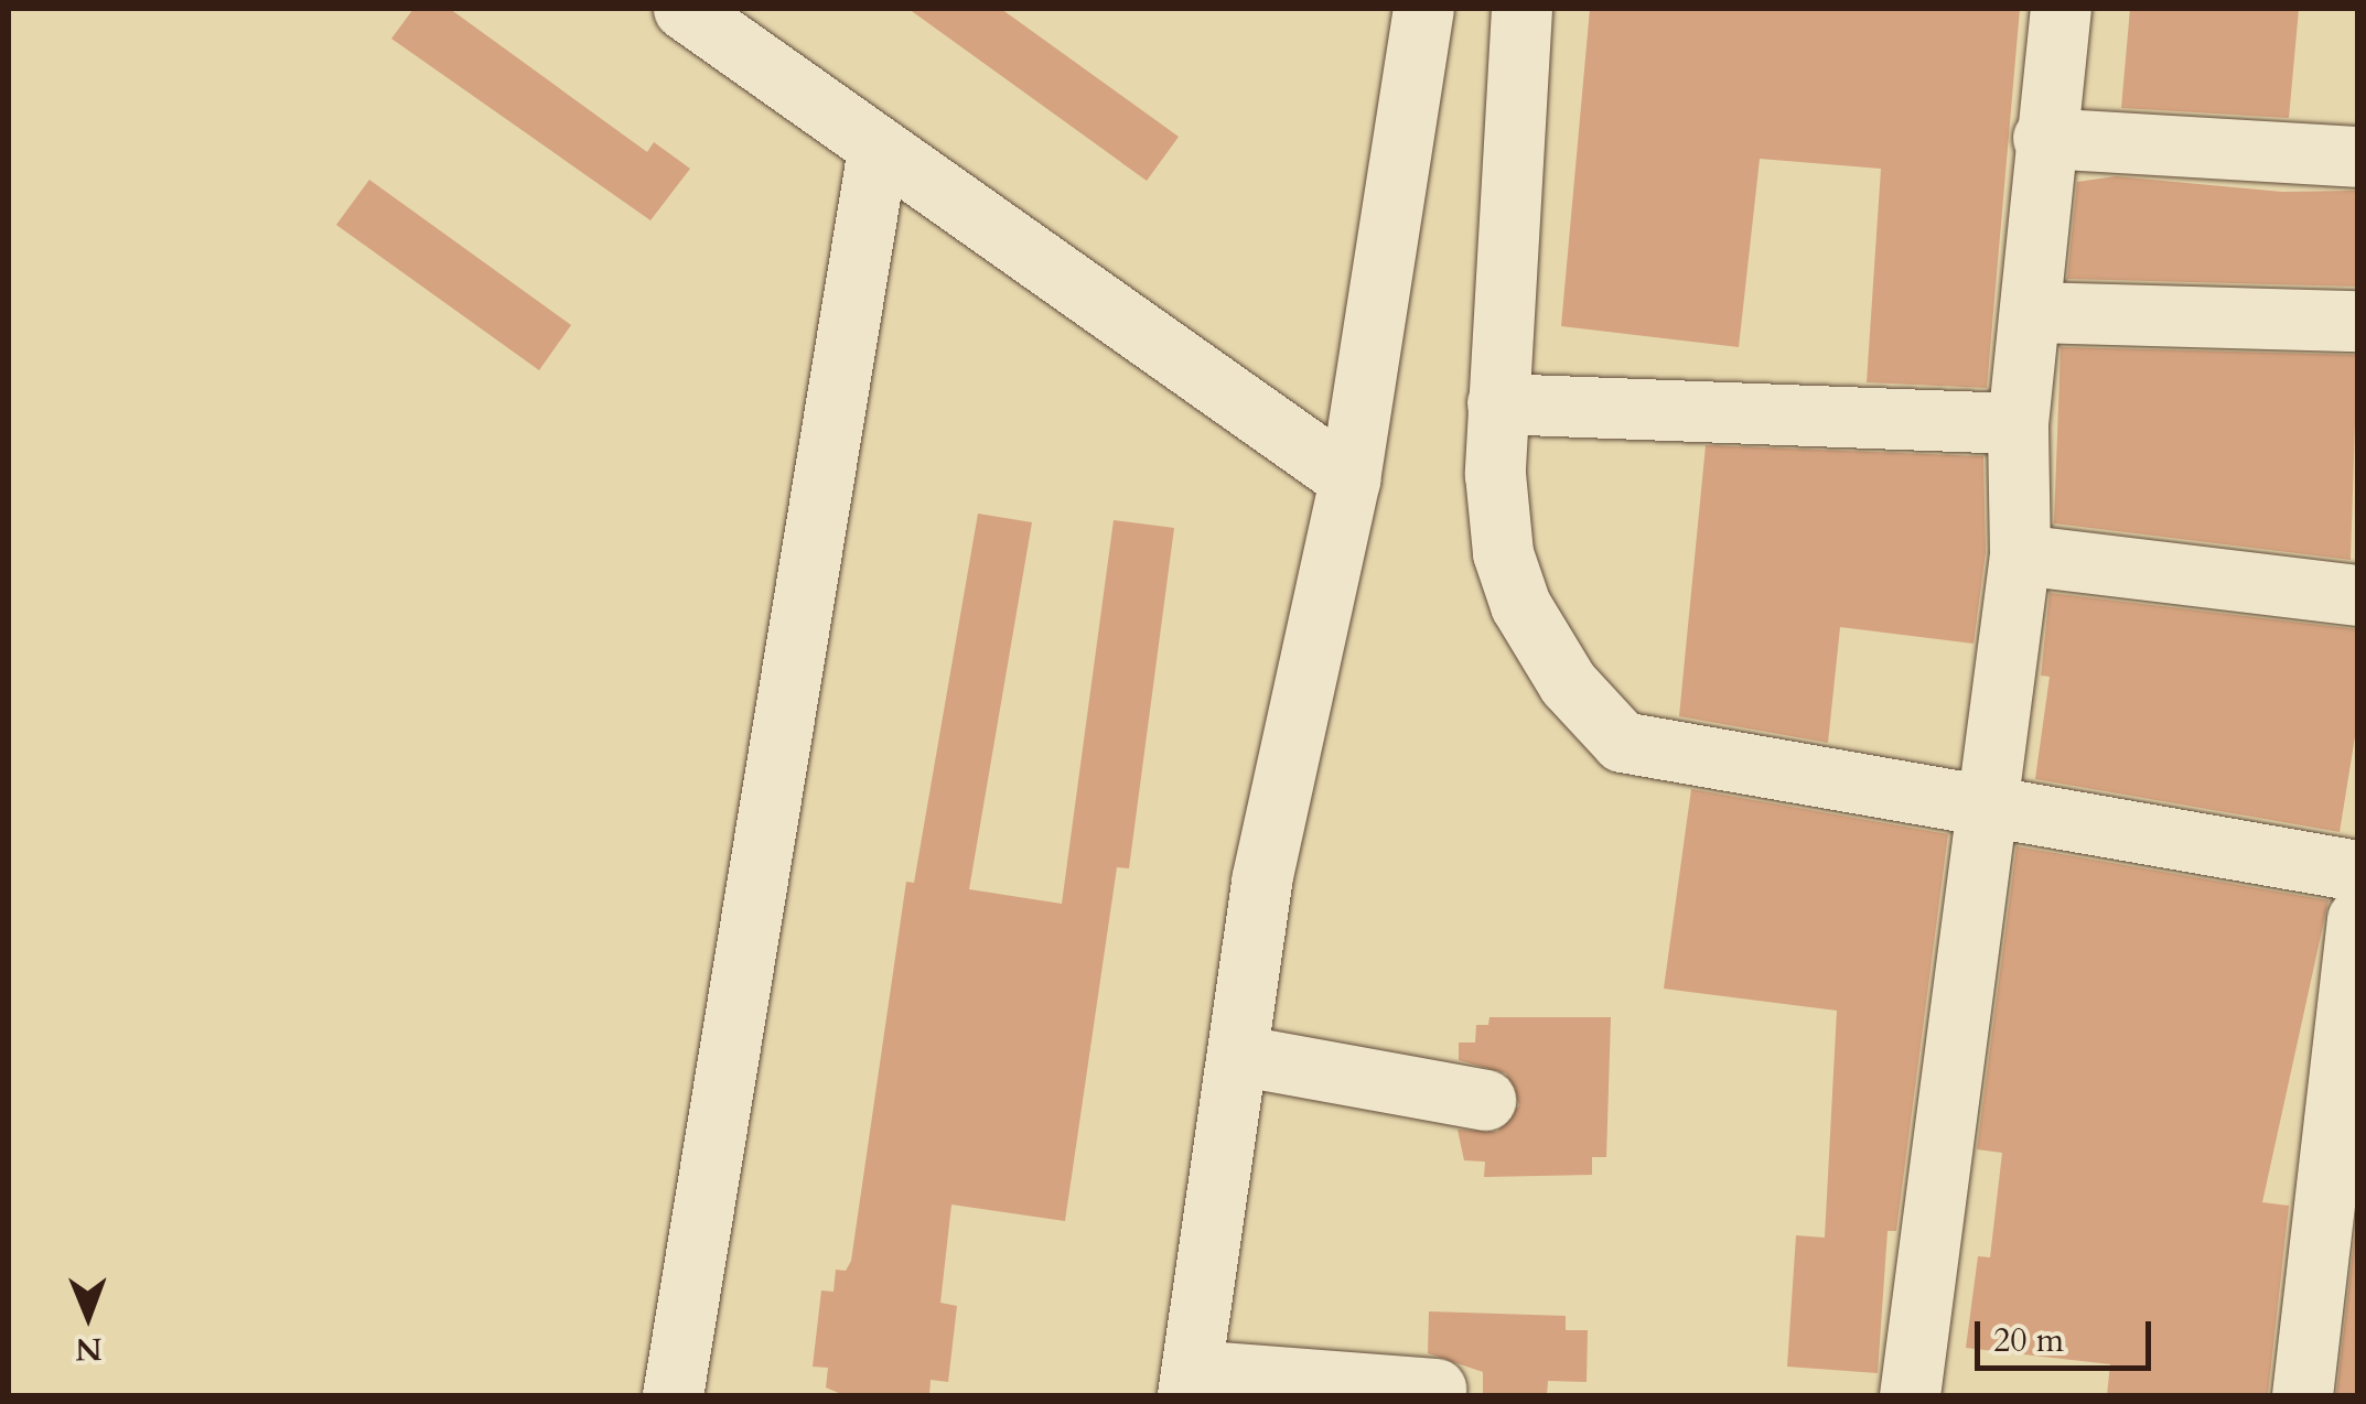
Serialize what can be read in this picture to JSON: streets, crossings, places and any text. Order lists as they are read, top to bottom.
{
  "scale_bar": "20 m",
  "north": "bottom"
}
